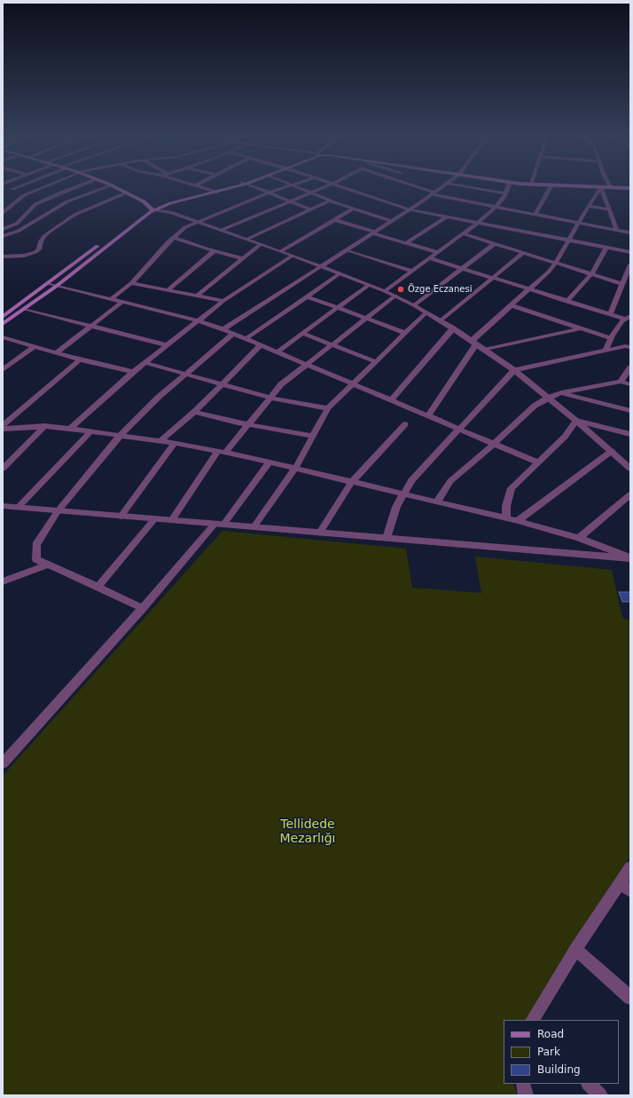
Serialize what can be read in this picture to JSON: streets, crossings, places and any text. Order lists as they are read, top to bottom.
{
  "parks": ["Tellidede Mezarlığı"],
  "places": ["Özge Eczanesi"],
  "legend": ["Road", "Park", "Building"]
}
